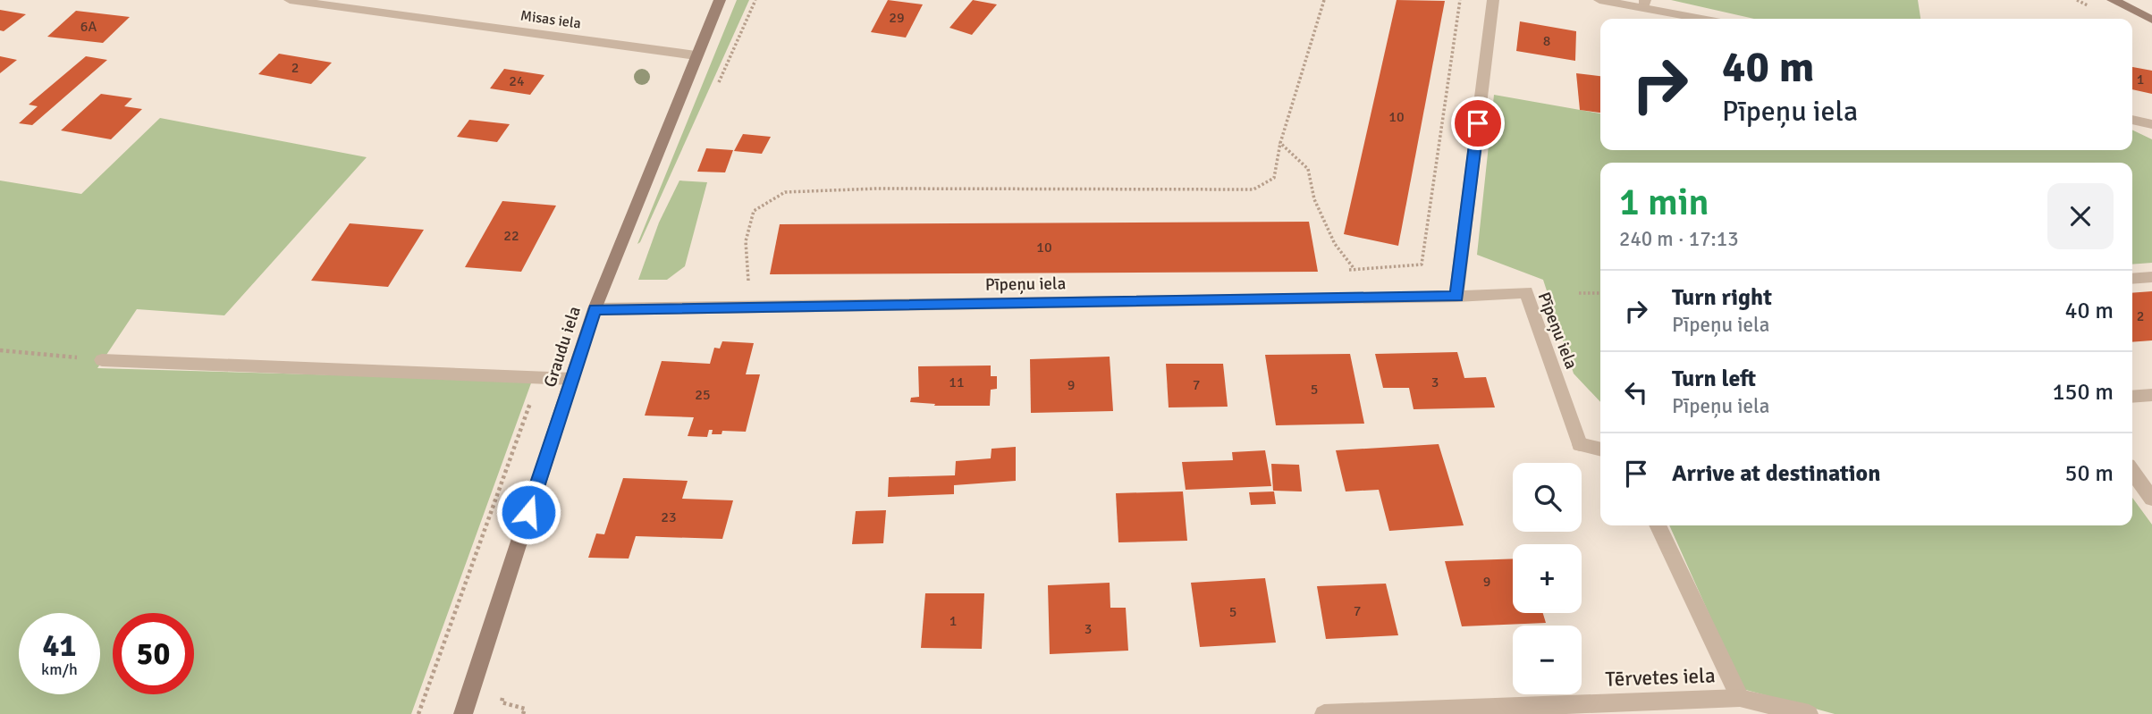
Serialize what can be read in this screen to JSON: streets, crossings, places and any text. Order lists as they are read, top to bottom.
{
  "streets": {
    "main road": ["Graudu iela"],
    "street": ["Misas iela", "Pīpeņu iela", "Tērvetes iela"]
  },
  "crossings": [
    ["Misas iela", "Graudu iela"],
    ["Pīpeņu iela", "Graudu iela"]
  ],
  "house_numbers": [
    "29",
    "6A",
    "8",
    "2",
    "1",
    "24",
    "10",
    "22",
    "10",
    "2",
    "11",
    "3",
    "9",
    "7",
    "5",
    "25",
    "23",
    "9",
    "7",
    "5",
    "1",
    "3"
  ],
  "page": {
    "turn": ["40 m", "Pīpeņu iela"],
    "heading": ["1 min", "240 m · 17:13"],
    "list": [
      {
        "name": "Turn right",
        "note": "Pīpeņu iela",
        "value": "40 m"
      },
      {
        "name": "Turn left",
        "note": "Pīpeņu iela",
        "value": "150 m"
      },
      {
        "name": "Arrive at destination",
        "value": "50 m"
      }
    ],
    "map_buttons": ["+", "−"],
    "speed": "41 km/h",
    "limit": "50"
  }
}
